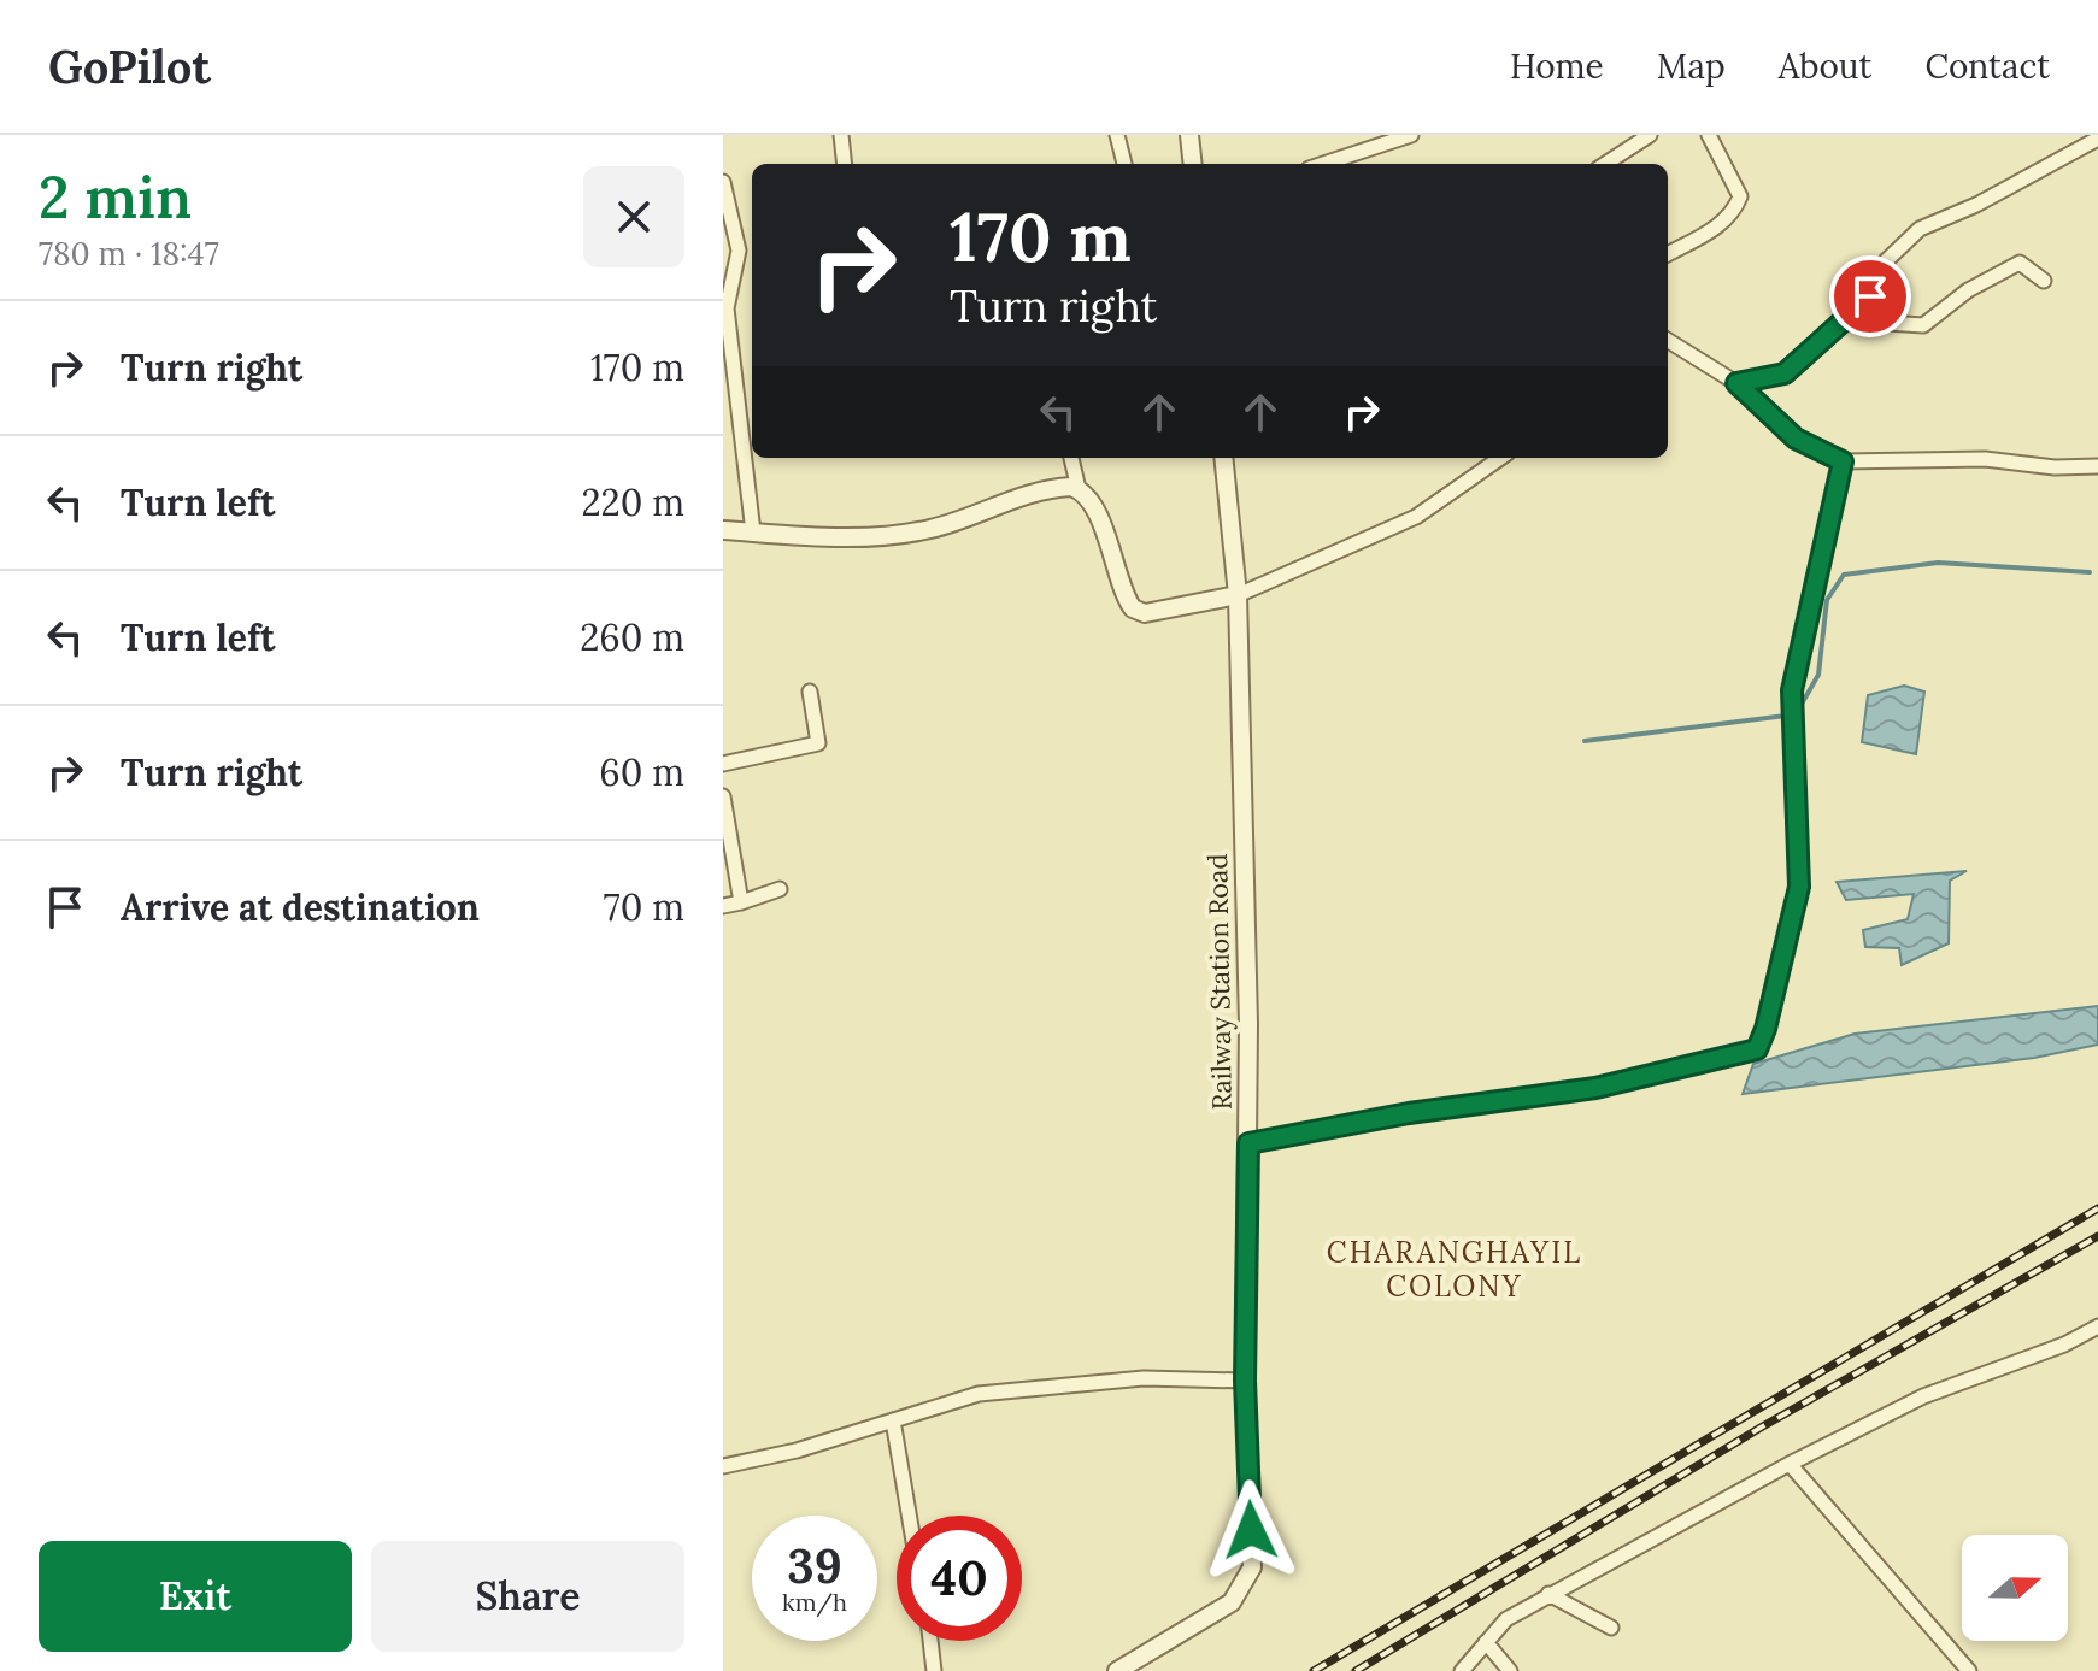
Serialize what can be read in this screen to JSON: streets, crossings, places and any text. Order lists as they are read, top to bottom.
{
  "streets": {
    "street": ["Railway Station Road"]
  },
  "districts": ["CHARANGHAYIL COLONY"],
  "north": "right",
  "page": {
    "header": "GoPilot",
    "nav": [
      "Home",
      "Map",
      "About",
      "Contact"
    ],
    "heading": ["2 min", "780 m · 18:47"],
    "turn": ["170 m", "Turn right"],
    "list": [
      {
        "name": "Turn right",
        "value": "170 m"
      },
      {
        "name": "Turn left",
        "value": "220 m"
      },
      {
        "name": "Turn left",
        "value": "260 m"
      },
      {
        "name": "Turn right",
        "value": "60 m"
      },
      {
        "name": "Arrive at destination",
        "value": "70 m"
      }
    ],
    "speed": "39 km/h",
    "limit": "40",
    "buttons": ["Exit", "Share"]
  }
}
